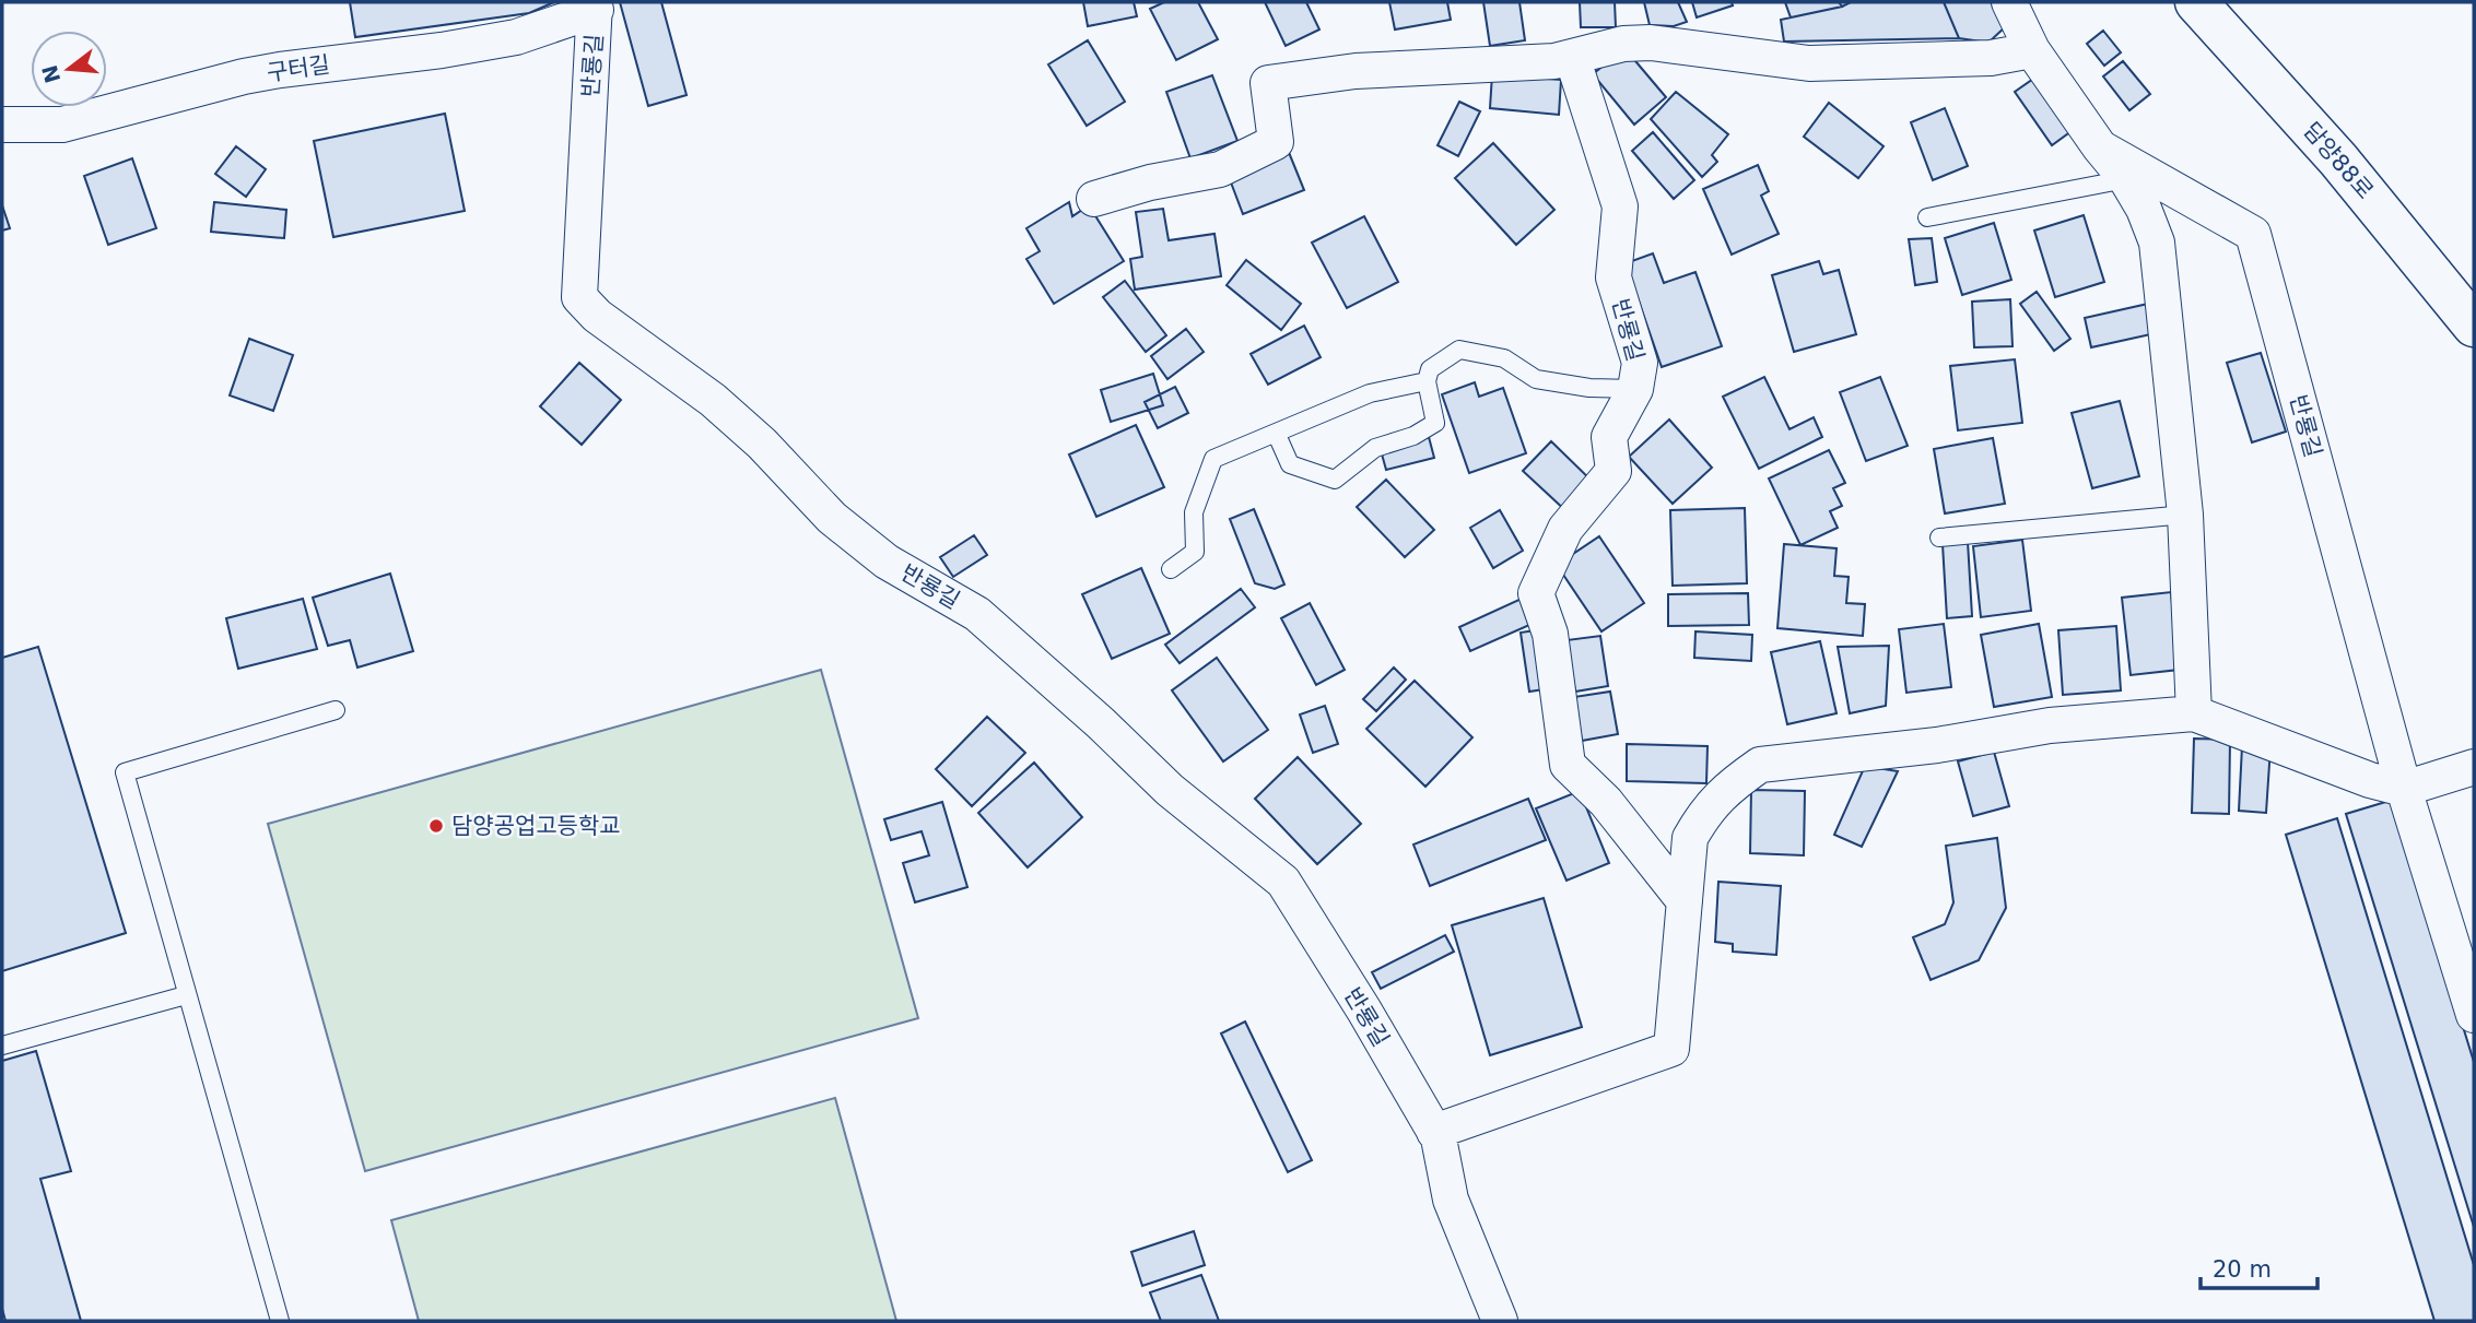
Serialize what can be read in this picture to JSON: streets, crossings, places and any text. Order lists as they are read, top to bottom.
{
  "streets": {
    "main road": ["담양88로"],
    "street": ["반룡길", "구터길"]
  },
  "crossings": [
    ["반룡길", "구터길"]
  ],
  "places": ["담양공업고등학교"],
  "scale_bar": "20 m",
  "north": "left"
}
